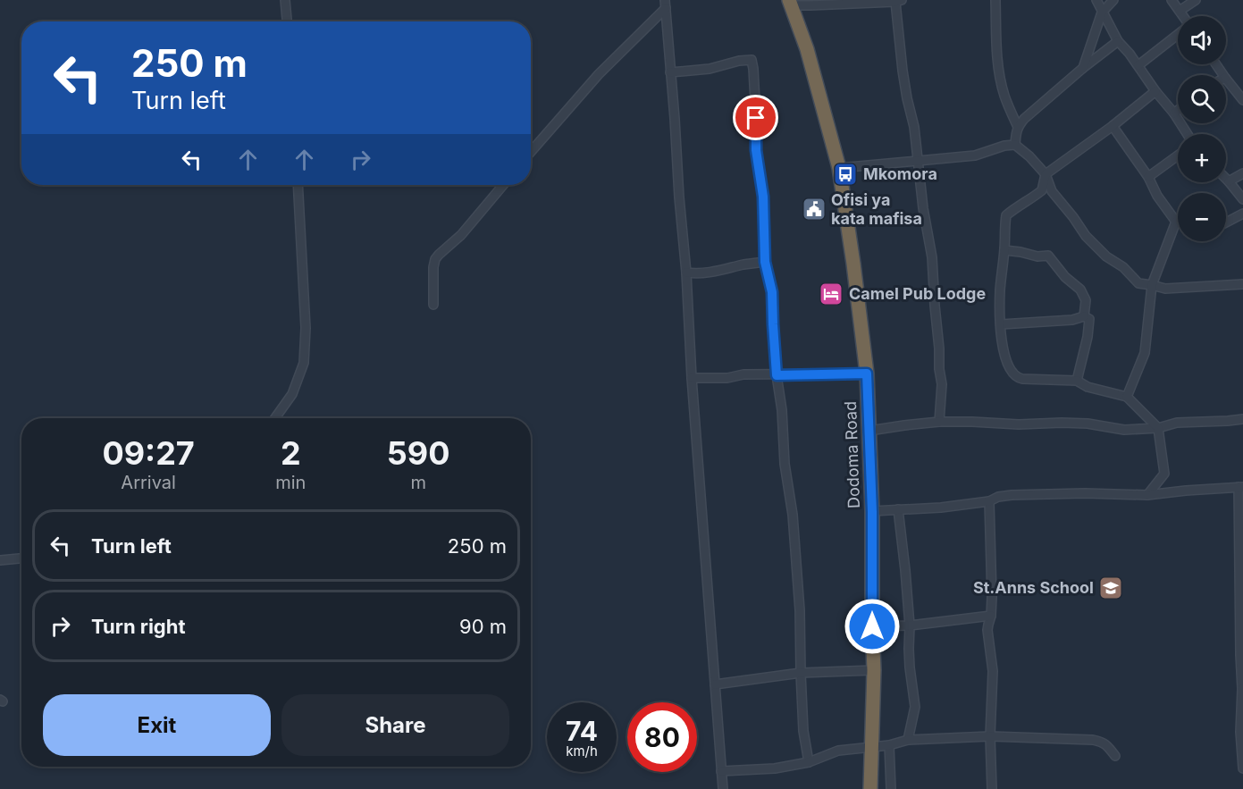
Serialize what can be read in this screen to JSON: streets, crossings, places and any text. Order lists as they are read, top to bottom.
{
  "streets": {
    "highway": ["Dodoma Road"]
  },
  "places": {
    "bus stop": ["Mkomora"],
    "public building": ["Ofisi ya kata mafisa"],
    "hotel": ["Camel Pub Lodge"],
    "school or university": ["St.Anns School"]
  },
  "page": {
    "map_buttons": ["+", "−"],
    "turn": ["250 m", "Turn left"],
    "eta": [
      "09:27",
      "Arrival",
      "2",
      "min",
      "590",
      "m"
    ],
    "list": [
      {
        "name": "Turn left",
        "value": "250 m"
      },
      {
        "name": "Turn right",
        "value": "90 m"
      }
    ],
    "buttons": ["Exit", "Share"],
    "speed": "74 km/h",
    "limit": "80"
  }
}
